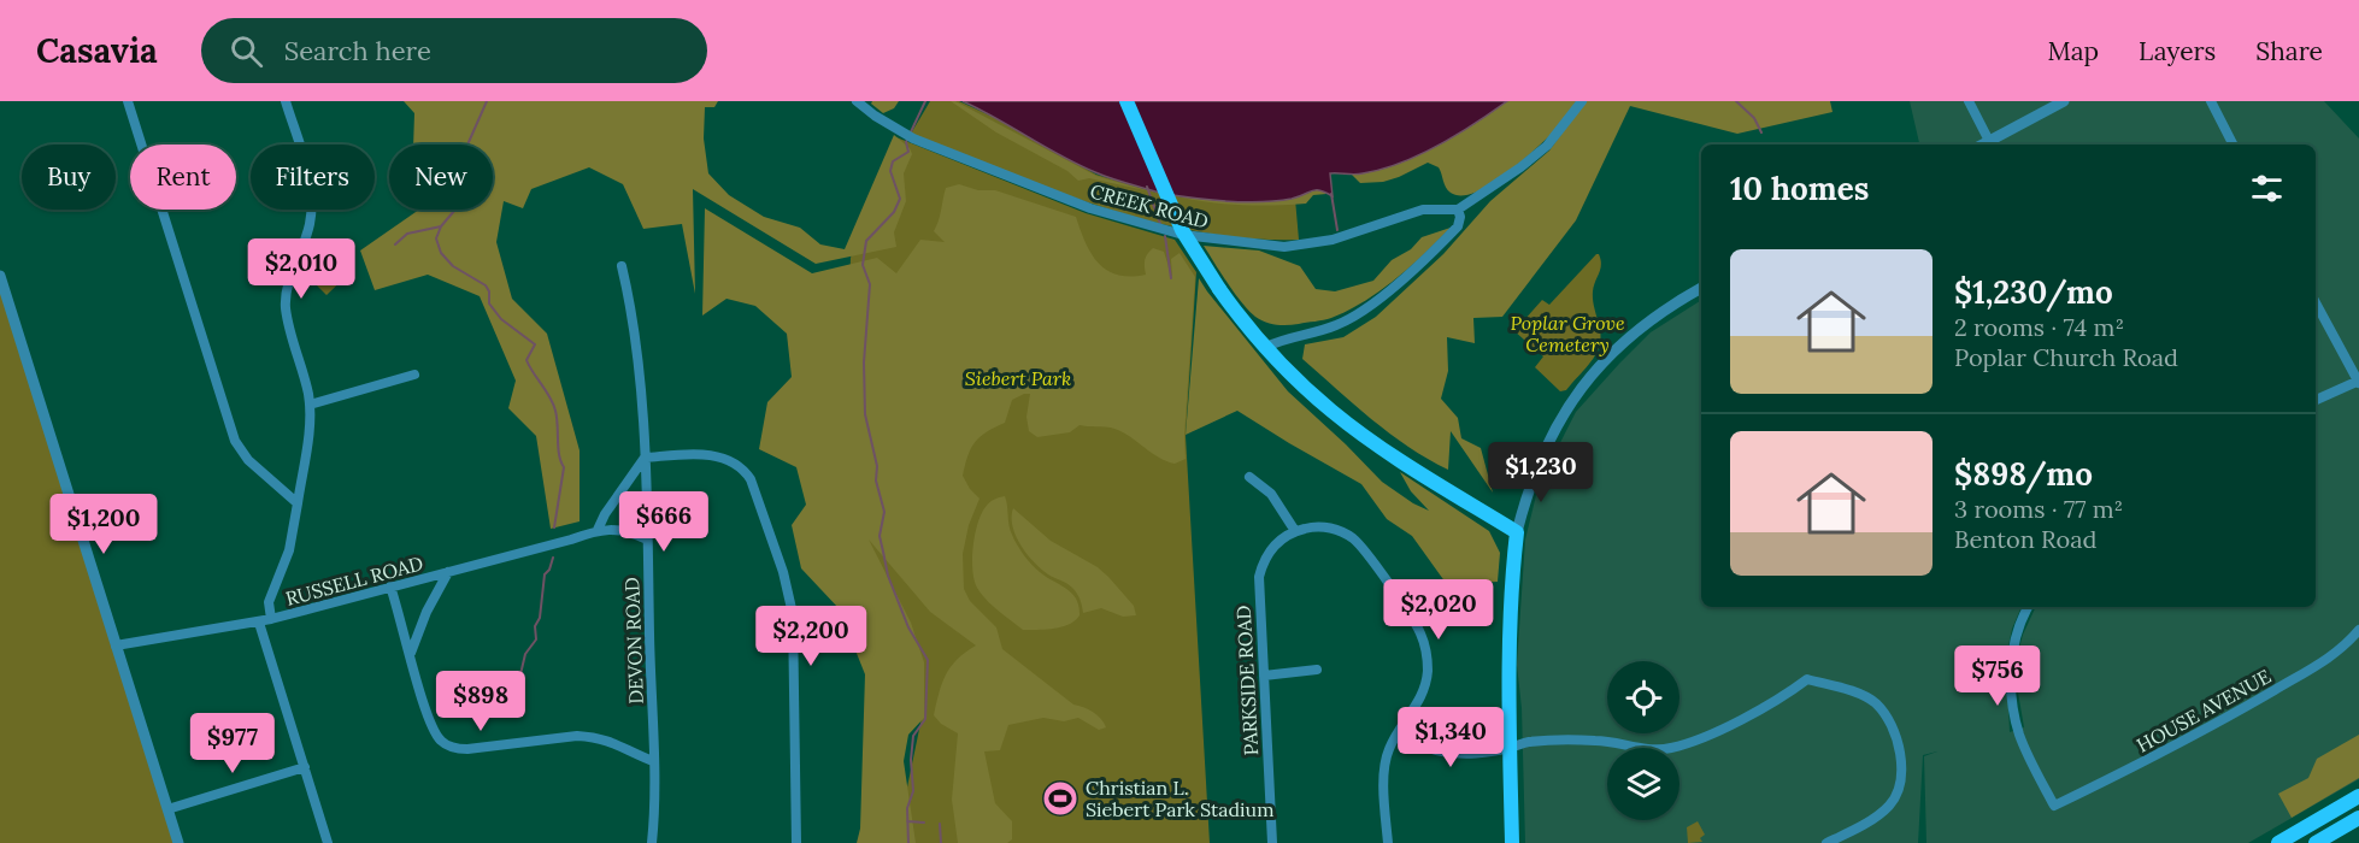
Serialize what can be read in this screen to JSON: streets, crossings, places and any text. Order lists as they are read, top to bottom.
{
  "streets": {
    "street": [
      "CREEK ROAD",
      "RUSSELL ROAD",
      "DEVON ROAD",
      "PARKSIDE ROAD",
      "HOUSE AVENUE"
    ]
  },
  "crossings": [
    ["RUSSELL ROAD", "DEVON ROAD"]
  ],
  "parks": ["Poplar Grove Cemetery", "Siebert Park"],
  "places": {
    "sports": ["Christian L. Siebert Park Stadium"]
  },
  "page": {
    "header": "Casavia",
    "search": "Search here",
    "nav": ["Map", "Layers", "Share"],
    "chip": [
      "Buy",
      "Rent",
      "Filters",
      "New"
    ],
    "heading": "10 homes",
    "list": [
      {
        "name": "$1,230/mo",
        "note": "2 rooms · 74 m² · Poplar Church Road"
      },
      {
        "name": "$898/mo",
        "note": "3 rooms · 77 m² · Benton Road"
      }
    ],
    "price": [
      "$2,010",
      "$1,230",
      "$666",
      "$1,200",
      "$2,020",
      "$2,200",
      "$756",
      "$898",
      "$1,340",
      "$977"
    ]
  }
}
